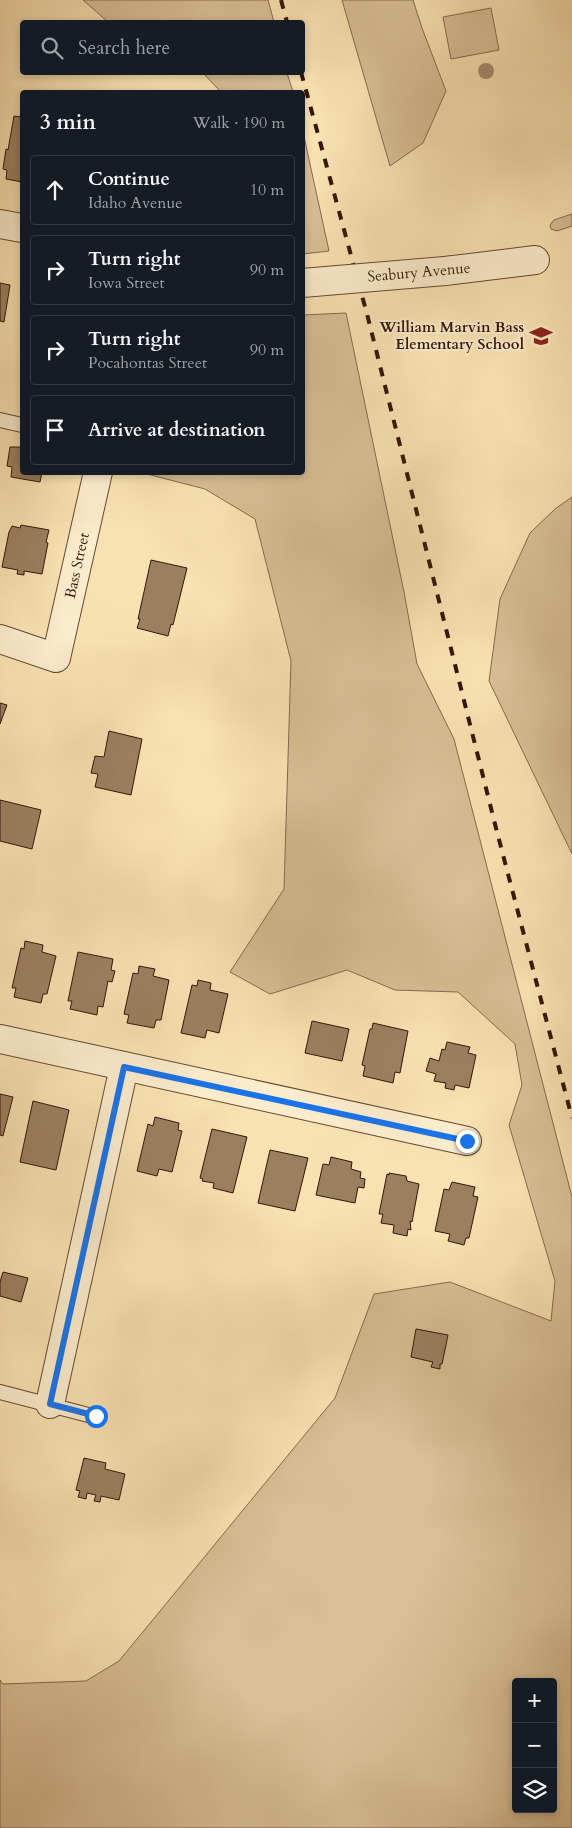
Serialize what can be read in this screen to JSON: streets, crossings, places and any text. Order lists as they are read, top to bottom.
{
  "streets": {
    "street": ["Seabury Avenue", "Bass Street"]
  },
  "places": {
    "school or university": ["William Marvin Bass Elementary School"]
  },
  "page": {
    "search": "Search here",
    "heading": ["3 min", "Walk · 190 m"],
    "list": [
      ["Continue", "Idaho Avenue", "10 m"],
      ["Turn right", "Iowa Street", "90 m"],
      ["Turn right", "Pocahontas Street", "90 m"],
      "Arrive at destination"
    ],
    "map_buttons": ["+", "−"]
  }
}
